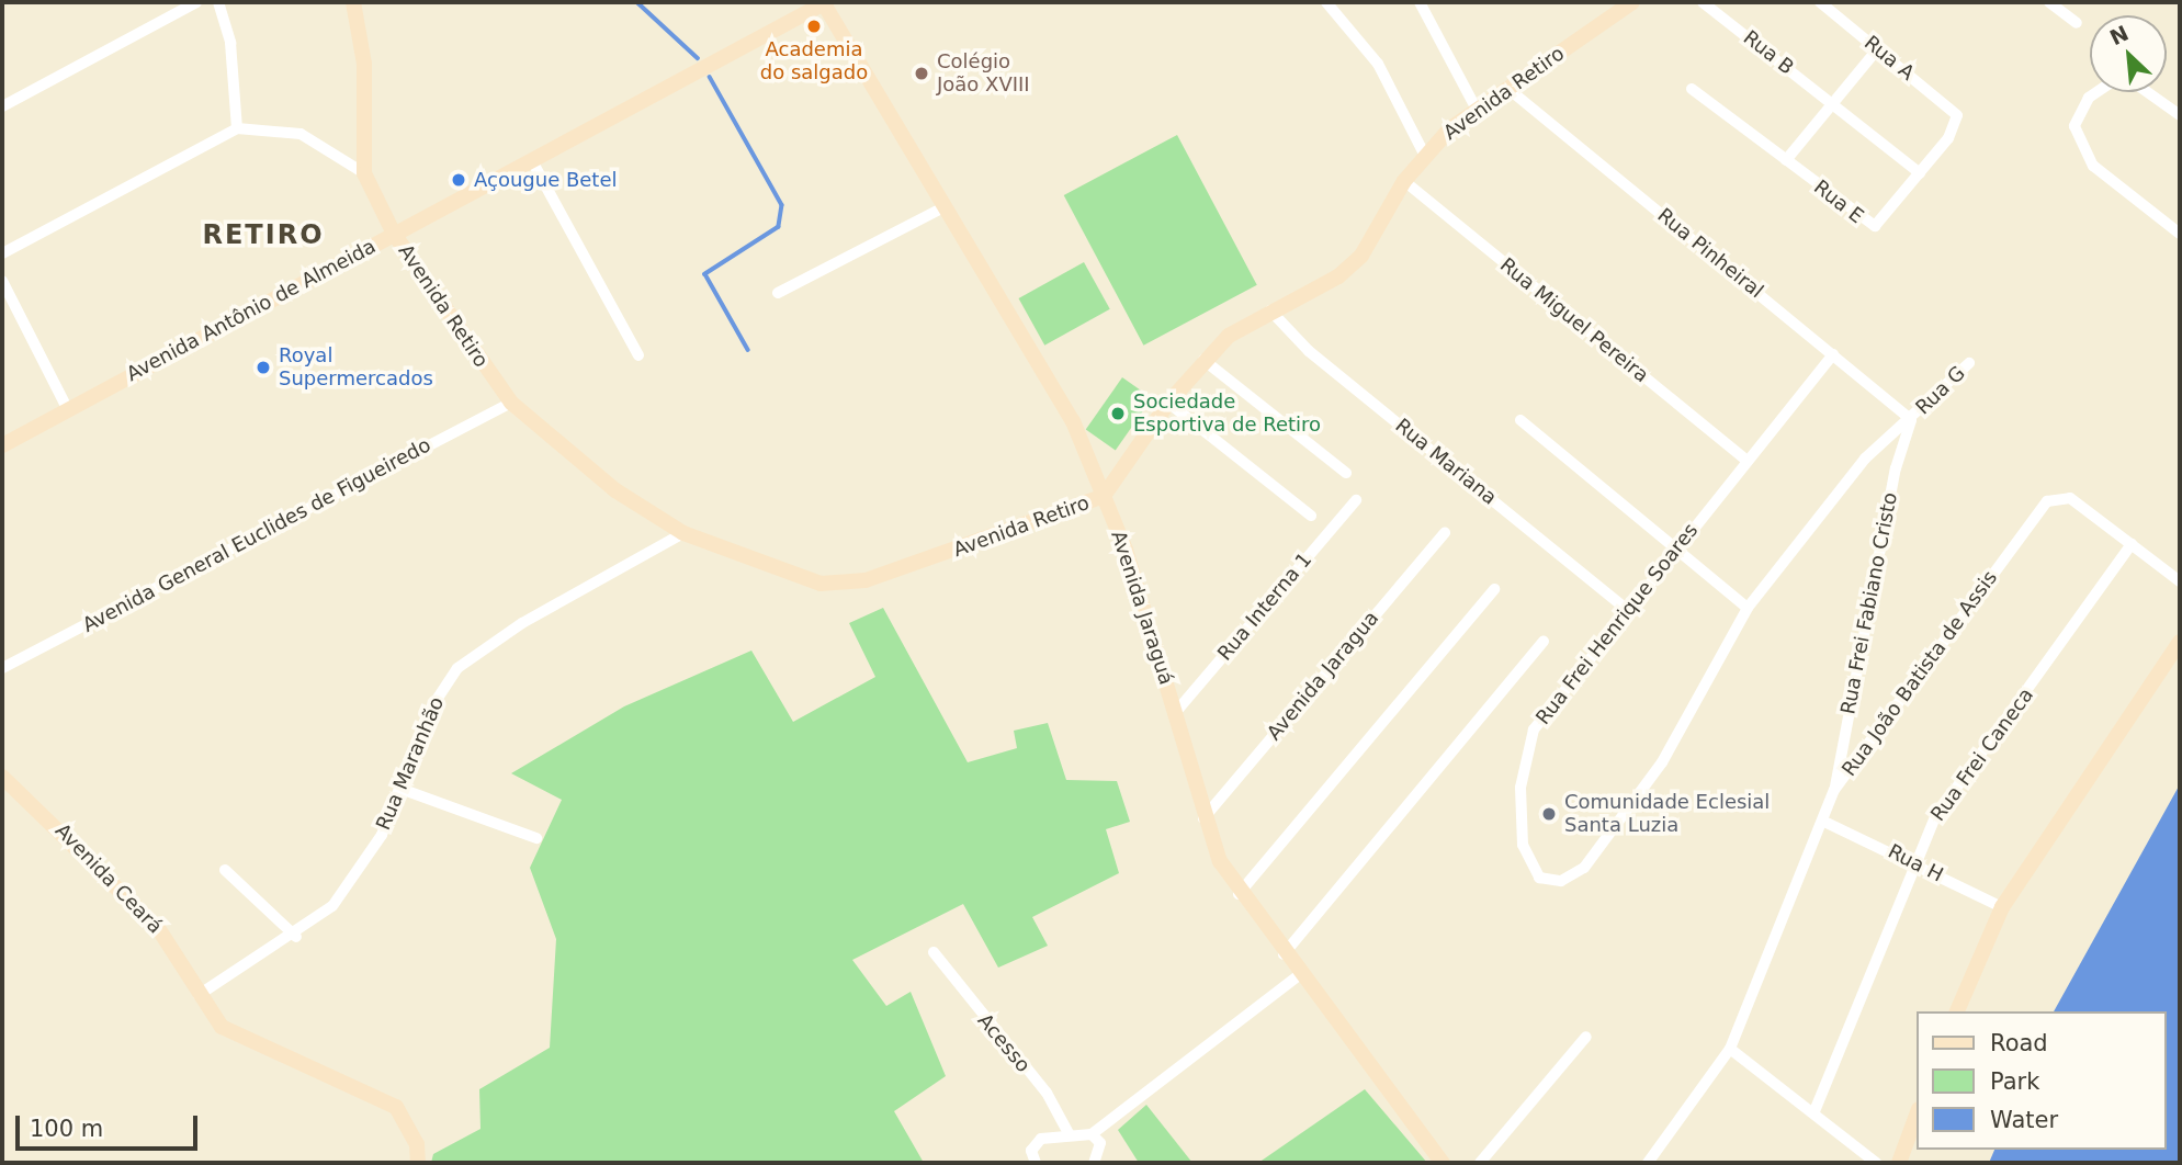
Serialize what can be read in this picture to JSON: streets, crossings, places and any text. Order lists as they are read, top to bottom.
{
  "streets": {
    "street": [
      "Rua B",
      "Rua A",
      "Avenida Retiro",
      "Rua E",
      "Rua Pinheiral",
      "Avenida Antônio de Almeida",
      "Rua Miguel Pereira",
      "Rua G",
      "Rua Mariana",
      "Avenida General Euclides de Figueiredo",
      "Rua Frei Fabiano Cristo",
      "Rua Interna 1",
      "Avenida Jaraguá",
      "Rua Frei Henrique Soares",
      "Rua João Batista de Assis",
      "Avenida Jaragua",
      "Rua Frei Caneca",
      "Rua Maranhão",
      "Rua H",
      "Avenida Ceará",
      "Acesso"
    ]
  },
  "crossings": [
    ["Rua B", "Rua E"],
    ["Rua A", "Rua E"],
    ["Avenida Retiro", "Rua Pinheiral"],
    ["Avenida Retiro", "Avenida Antônio de Almeida"],
    ["Avenida Retiro", "Rua Miguel Pereira"],
    ["Avenida Retiro", "Rua Mariana"],
    ["Avenida Retiro", "Avenida General Euclides de Figueiredo"],
    ["Avenida Retiro", "Avenida Jaraguá"],
    ["Avenida Retiro", "Rua Maranhão"],
    ["Rua Pinheiral", "Rua G"],
    ["Rua Pinheiral", "Rua Frei Fabiano Cristo"],
    ["Rua Pinheiral", "Rua Frei Henrique Soares"],
    ["Avenida Antônio de Almeida", "Avenida Jaraguá"],
    ["Rua Miguel Pereira", "Rua Frei Henrique Soares"],
    ["Rua G", "Rua Frei Fabiano Cristo"],
    ["Rua G", "Rua Frei Henrique Soares"],
    ["Rua Mariana", "Rua Frei Henrique Soares"],
    ["Rua Frei Fabiano Cristo", "Rua Frei Henrique Soares"],
    ["Rua Frei Fabiano Cristo", "Rua João Batista de Assis"],
    ["Rua Interna 1", "Avenida Jaraguá"],
    ["Avenida Jaraguá", "Avenida Jaragua"],
    ["Rua João Batista de Assis", "Rua Frei Caneca"],
    ["Rua João Batista de Assis", "Rua H"],
    ["Rua Frei Caneca", "Rua H"],
    ["Rua Maranhão", "Avenida Ceará"]
  ],
  "districts": ["RETIRO"],
  "places": [
    "Academia do salgado",
    "Colégio João XVIII",
    "Açougue Betel",
    "Royal Supermercados",
    "Sociedade Esportiva de Retiro",
    "Comunidade Eclesial Santa Luzia"
  ],
  "legend": ["Road", "Park", "Water"],
  "scale_bar": "100 m",
  "north": "top left"
}
